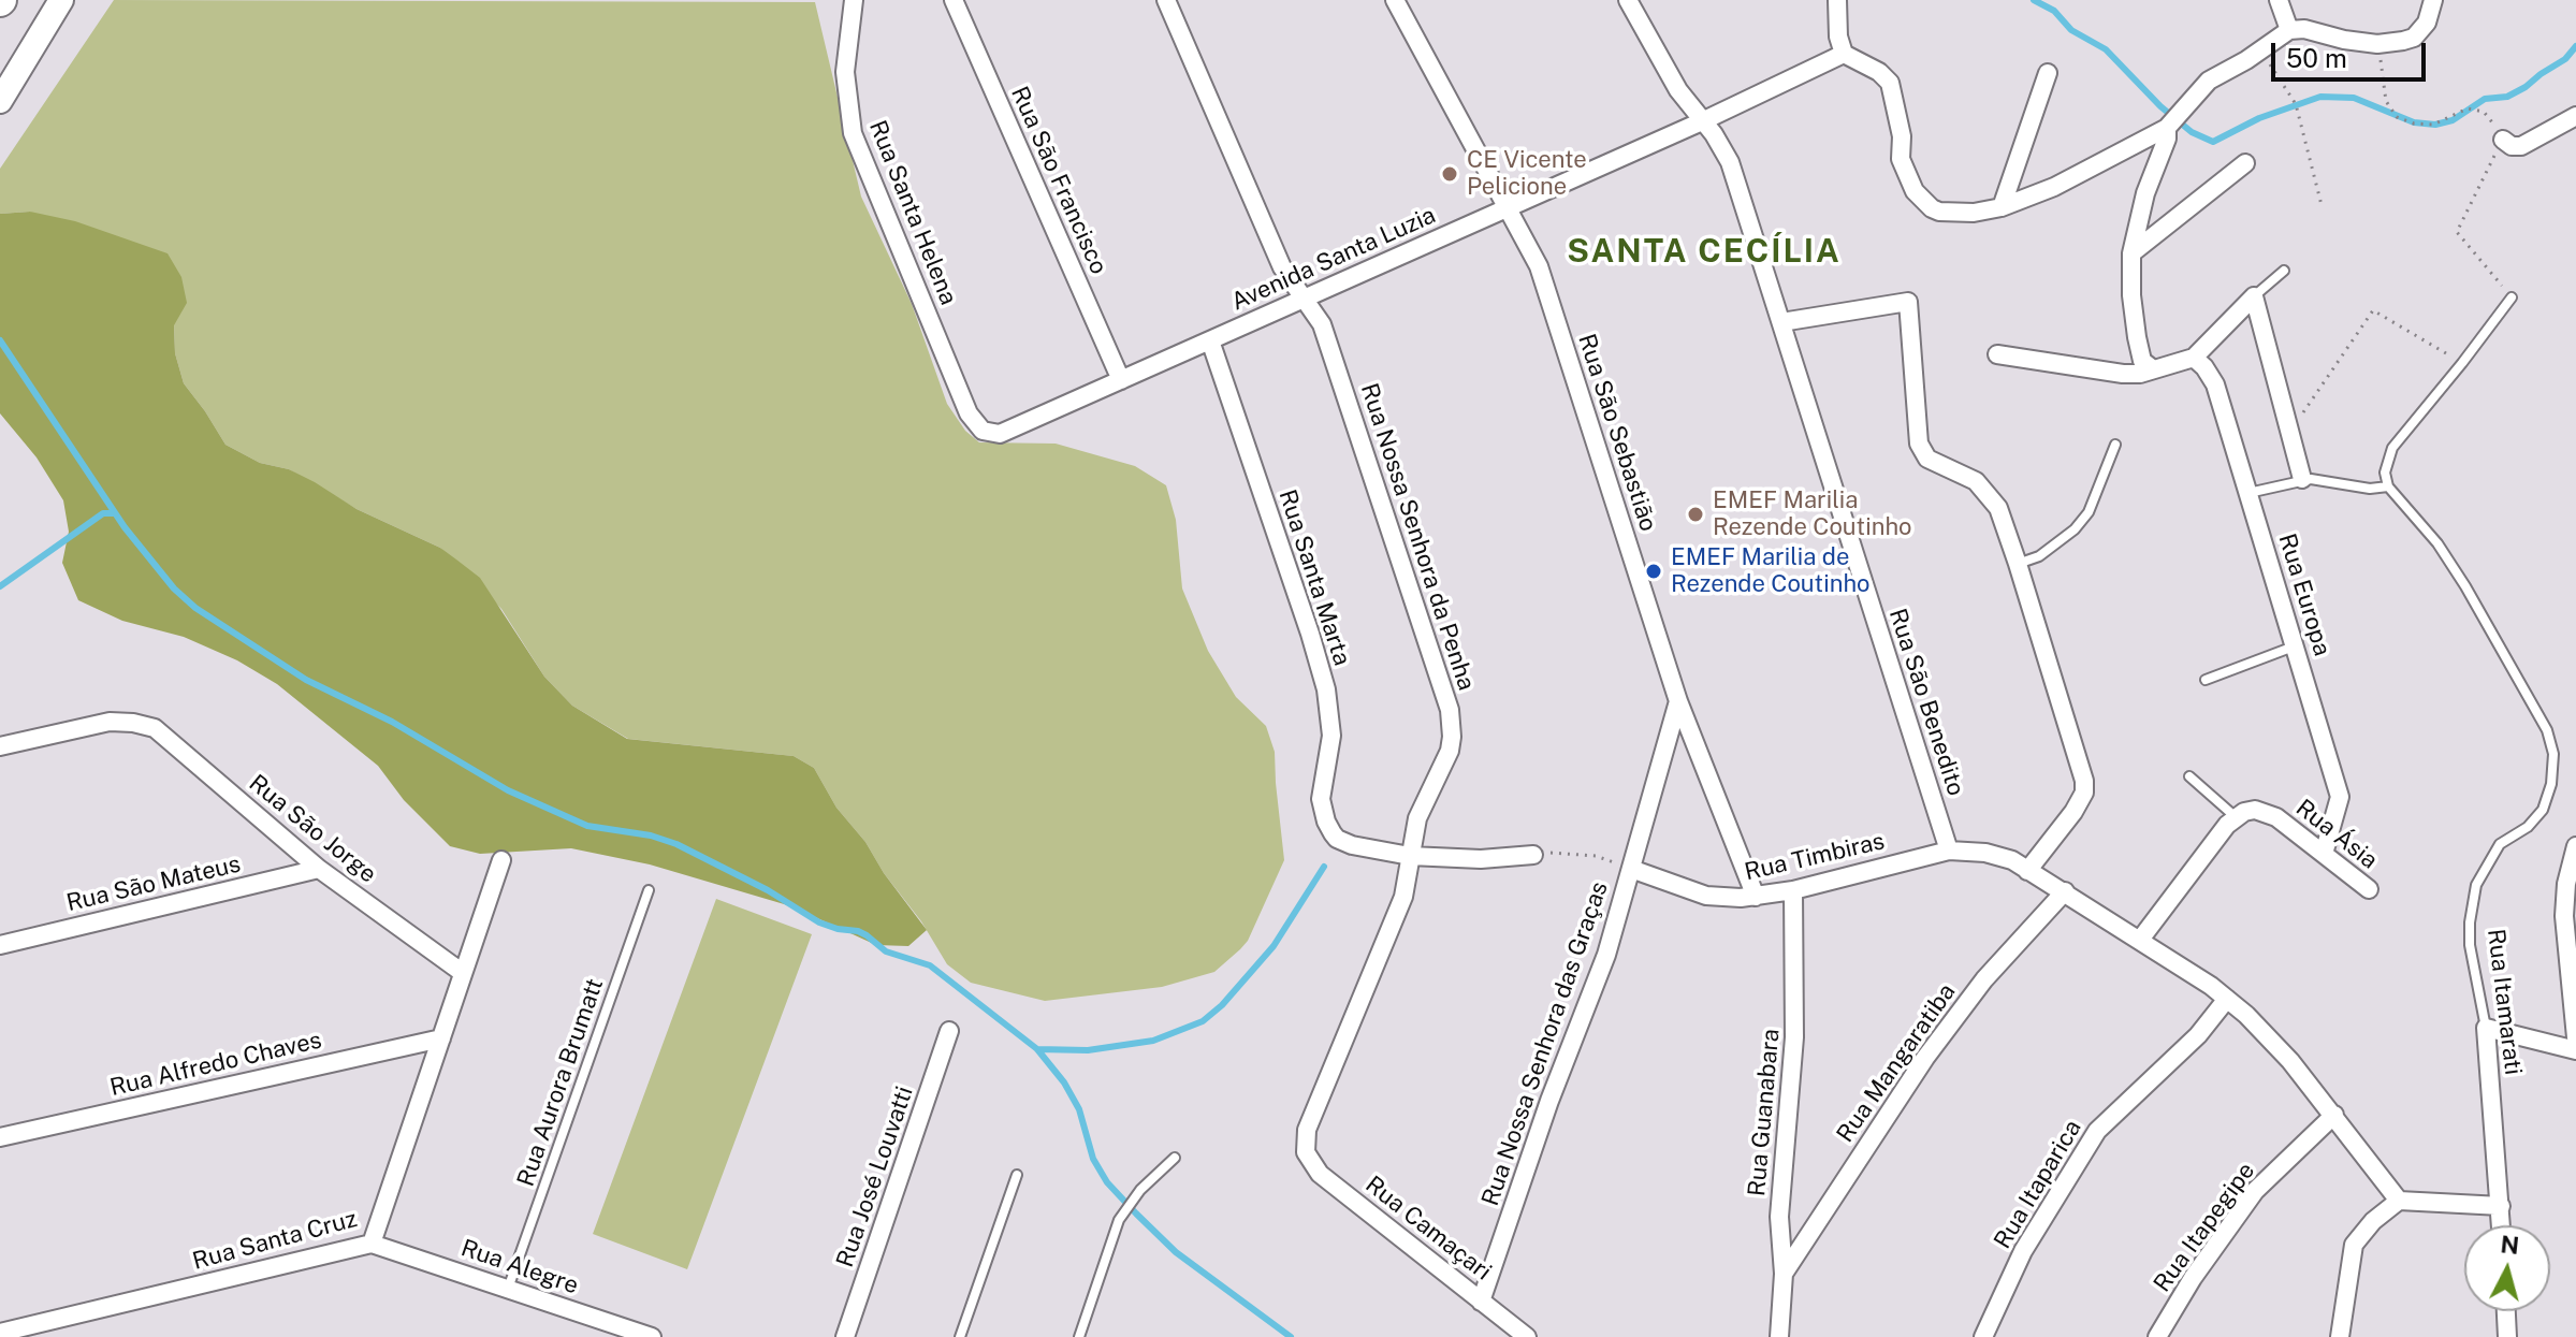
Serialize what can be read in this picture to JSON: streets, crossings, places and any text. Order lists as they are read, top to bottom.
{
  "streets": {
    "street": [
      "Rua São Francisco",
      "Rua Santa Helena",
      "Avenida Santa Luzia",
      "Rua São Sebastião",
      "Rua Nossa Senhora da Penha",
      "Rua Santa Marta",
      "Rua Europa",
      "Rua São Benedito",
      "Rua São Jorge",
      "Rua Ásia",
      "Rua Timbiras",
      "Rua São Mateus",
      "Rua Itamarati",
      "Rua Nossa Senhora das Graças",
      "Rua Mangaratiba",
      "Rua Alfredo Chaves",
      "Rua Guanabara",
      "Rua José Louvatti",
      "Rua Itaparica",
      "Rua Itapegipe",
      "Rua Camaçari",
      "Rua Santa Cruz",
      "Rua Alegre"
    ],
    "lane": ["Rua Aurora Brumatt"]
  },
  "crossings": [
    ["Rua São Francisco", "Avenida Santa Luzia"],
    ["Rua Santa Helena", "Avenida Santa Luzia"],
    ["Avenida Santa Luzia", "Rua São Sebastião"],
    ["Avenida Santa Luzia", "Rua Nossa Senhora da Penha"],
    ["Avenida Santa Luzia", "Rua Santa Marta"],
    ["Avenida Santa Luzia", "Rua São Benedito"],
    ["Rua São Sebastião", "Rua Timbiras"],
    ["Rua São Sebastião", "Rua Nossa Senhora das Graças"],
    ["Rua Nossa Senhora da Penha", "Rua Santa Marta"],
    ["Rua Nossa Senhora da Penha", "Rua Camaçari"],
    ["Rua Europa", "Rua Ásia"],
    ["Rua São Benedito", "Rua Timbiras"],
    ["Rua São Jorge", "Rua São Mateus"],
    ["Rua São Jorge", "Rua Santa Cruz"],
    ["Rua Timbiras", "Rua Nossa Senhora das Graças"],
    ["Rua Timbiras", "Rua Mangaratiba"],
    ["Rua Timbiras", "Rua Guanabara"],
    ["Rua Timbiras", "Rua Itaparica"],
    ["Rua Timbiras", "Rua Itapegipe"],
    ["Rua Nossa Senhora das Graças", "Rua Camaçari"],
    ["Rua Mangaratiba", "Rua Guanabara"],
    ["Rua Alfredo Chaves", "Rua Santa Cruz"],
    ["Rua Aurora Brumatt", "Rua Alegre"],
    ["Rua Santa Cruz", "Rua Alegre"]
  ],
  "districts": ["SANTA CECÍLIA"],
  "places": ["CE Vicente Pelicione", "EMEF Marilia Rezende Coutinho", "EMEF Marilia de Rezende Coutinho"],
  "scale_bar": "50 m",
  "north": "top"
}
